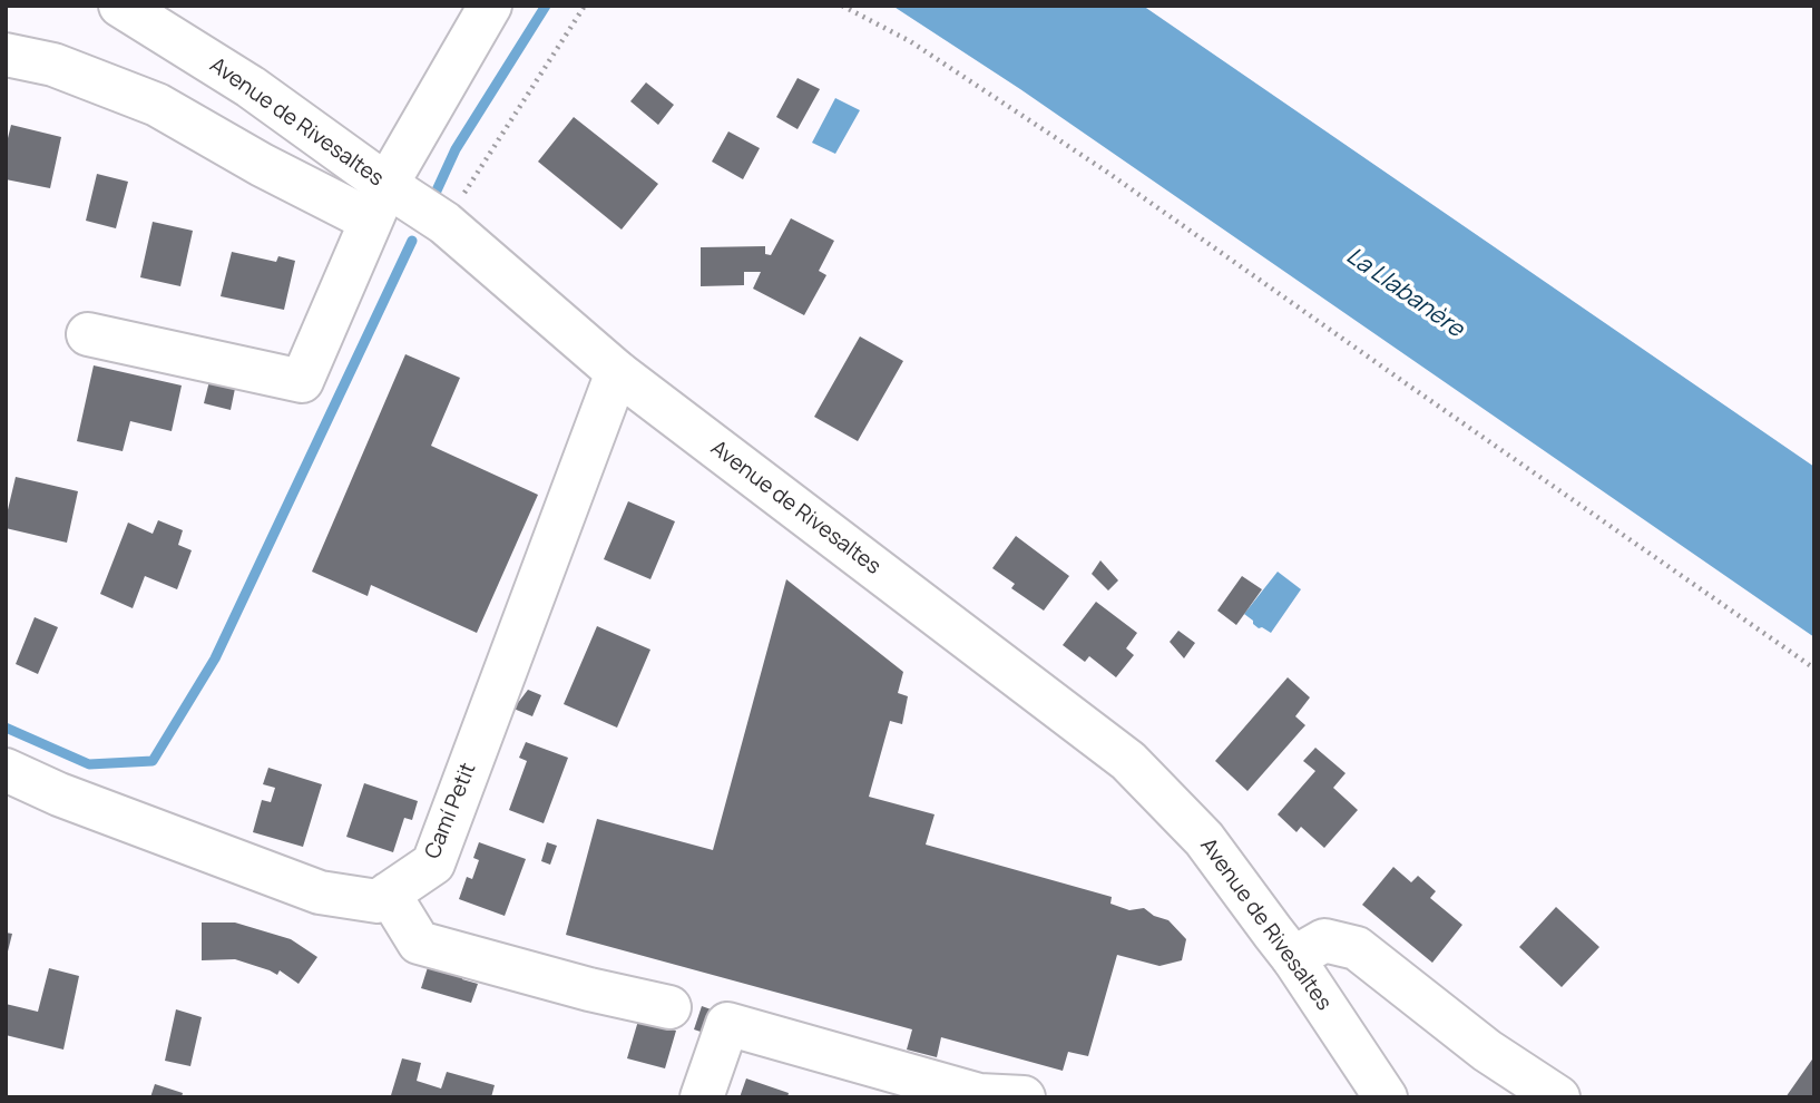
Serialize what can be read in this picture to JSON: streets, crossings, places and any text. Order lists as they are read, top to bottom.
{
  "streets": {
    "street": ["Avenue de Rivesaltes", "Camí Petit"]
  },
  "crossings": [
    ["Avenue de Rivesaltes", "Camí Petit"]
  ],
  "water": ["La Llabanère"]
}
